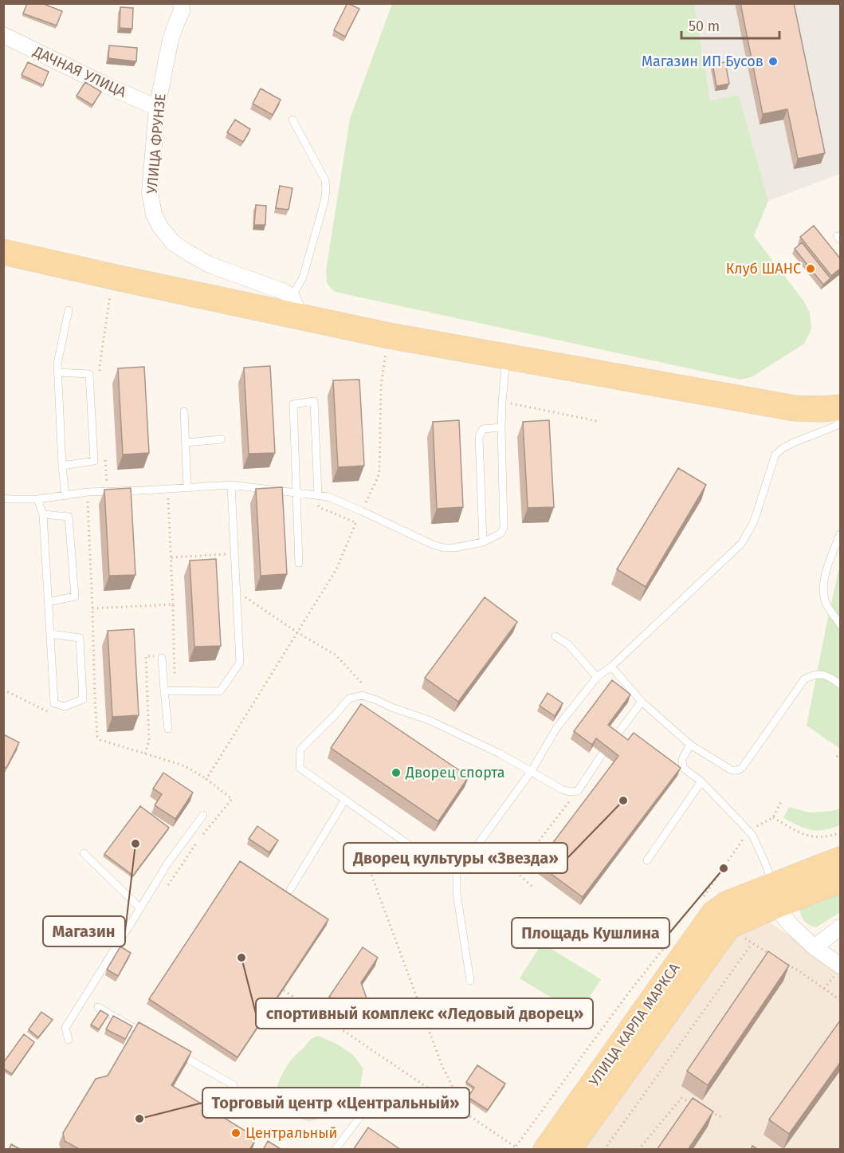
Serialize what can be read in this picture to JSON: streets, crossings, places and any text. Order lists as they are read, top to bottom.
{
  "streets": {
    "main road": ["УЛИЦА КАРЛА МАРКСА"],
    "street": ["ДАЧНАЯ УЛИЦА", "УЛИЦА ФРУНЗЕ"]
  },
  "crossings": [
    ["ДАЧНАЯ УЛИЦА", "УЛИЦА ФРУНЗЕ"]
  ],
  "places": [
    "Магазин ИП Бусов",
    "Клуб ШАНС",
    "Дворец спорта",
    "Дворец культуры «Звезда»",
    "Магазин",
    "Площадь Кушлина",
    "спортивный комплекс «Ледовый дворец»",
    "Торговый центр «Центральный»",
    "Центральный"
  ],
  "scale_bar": "50 m"
}
